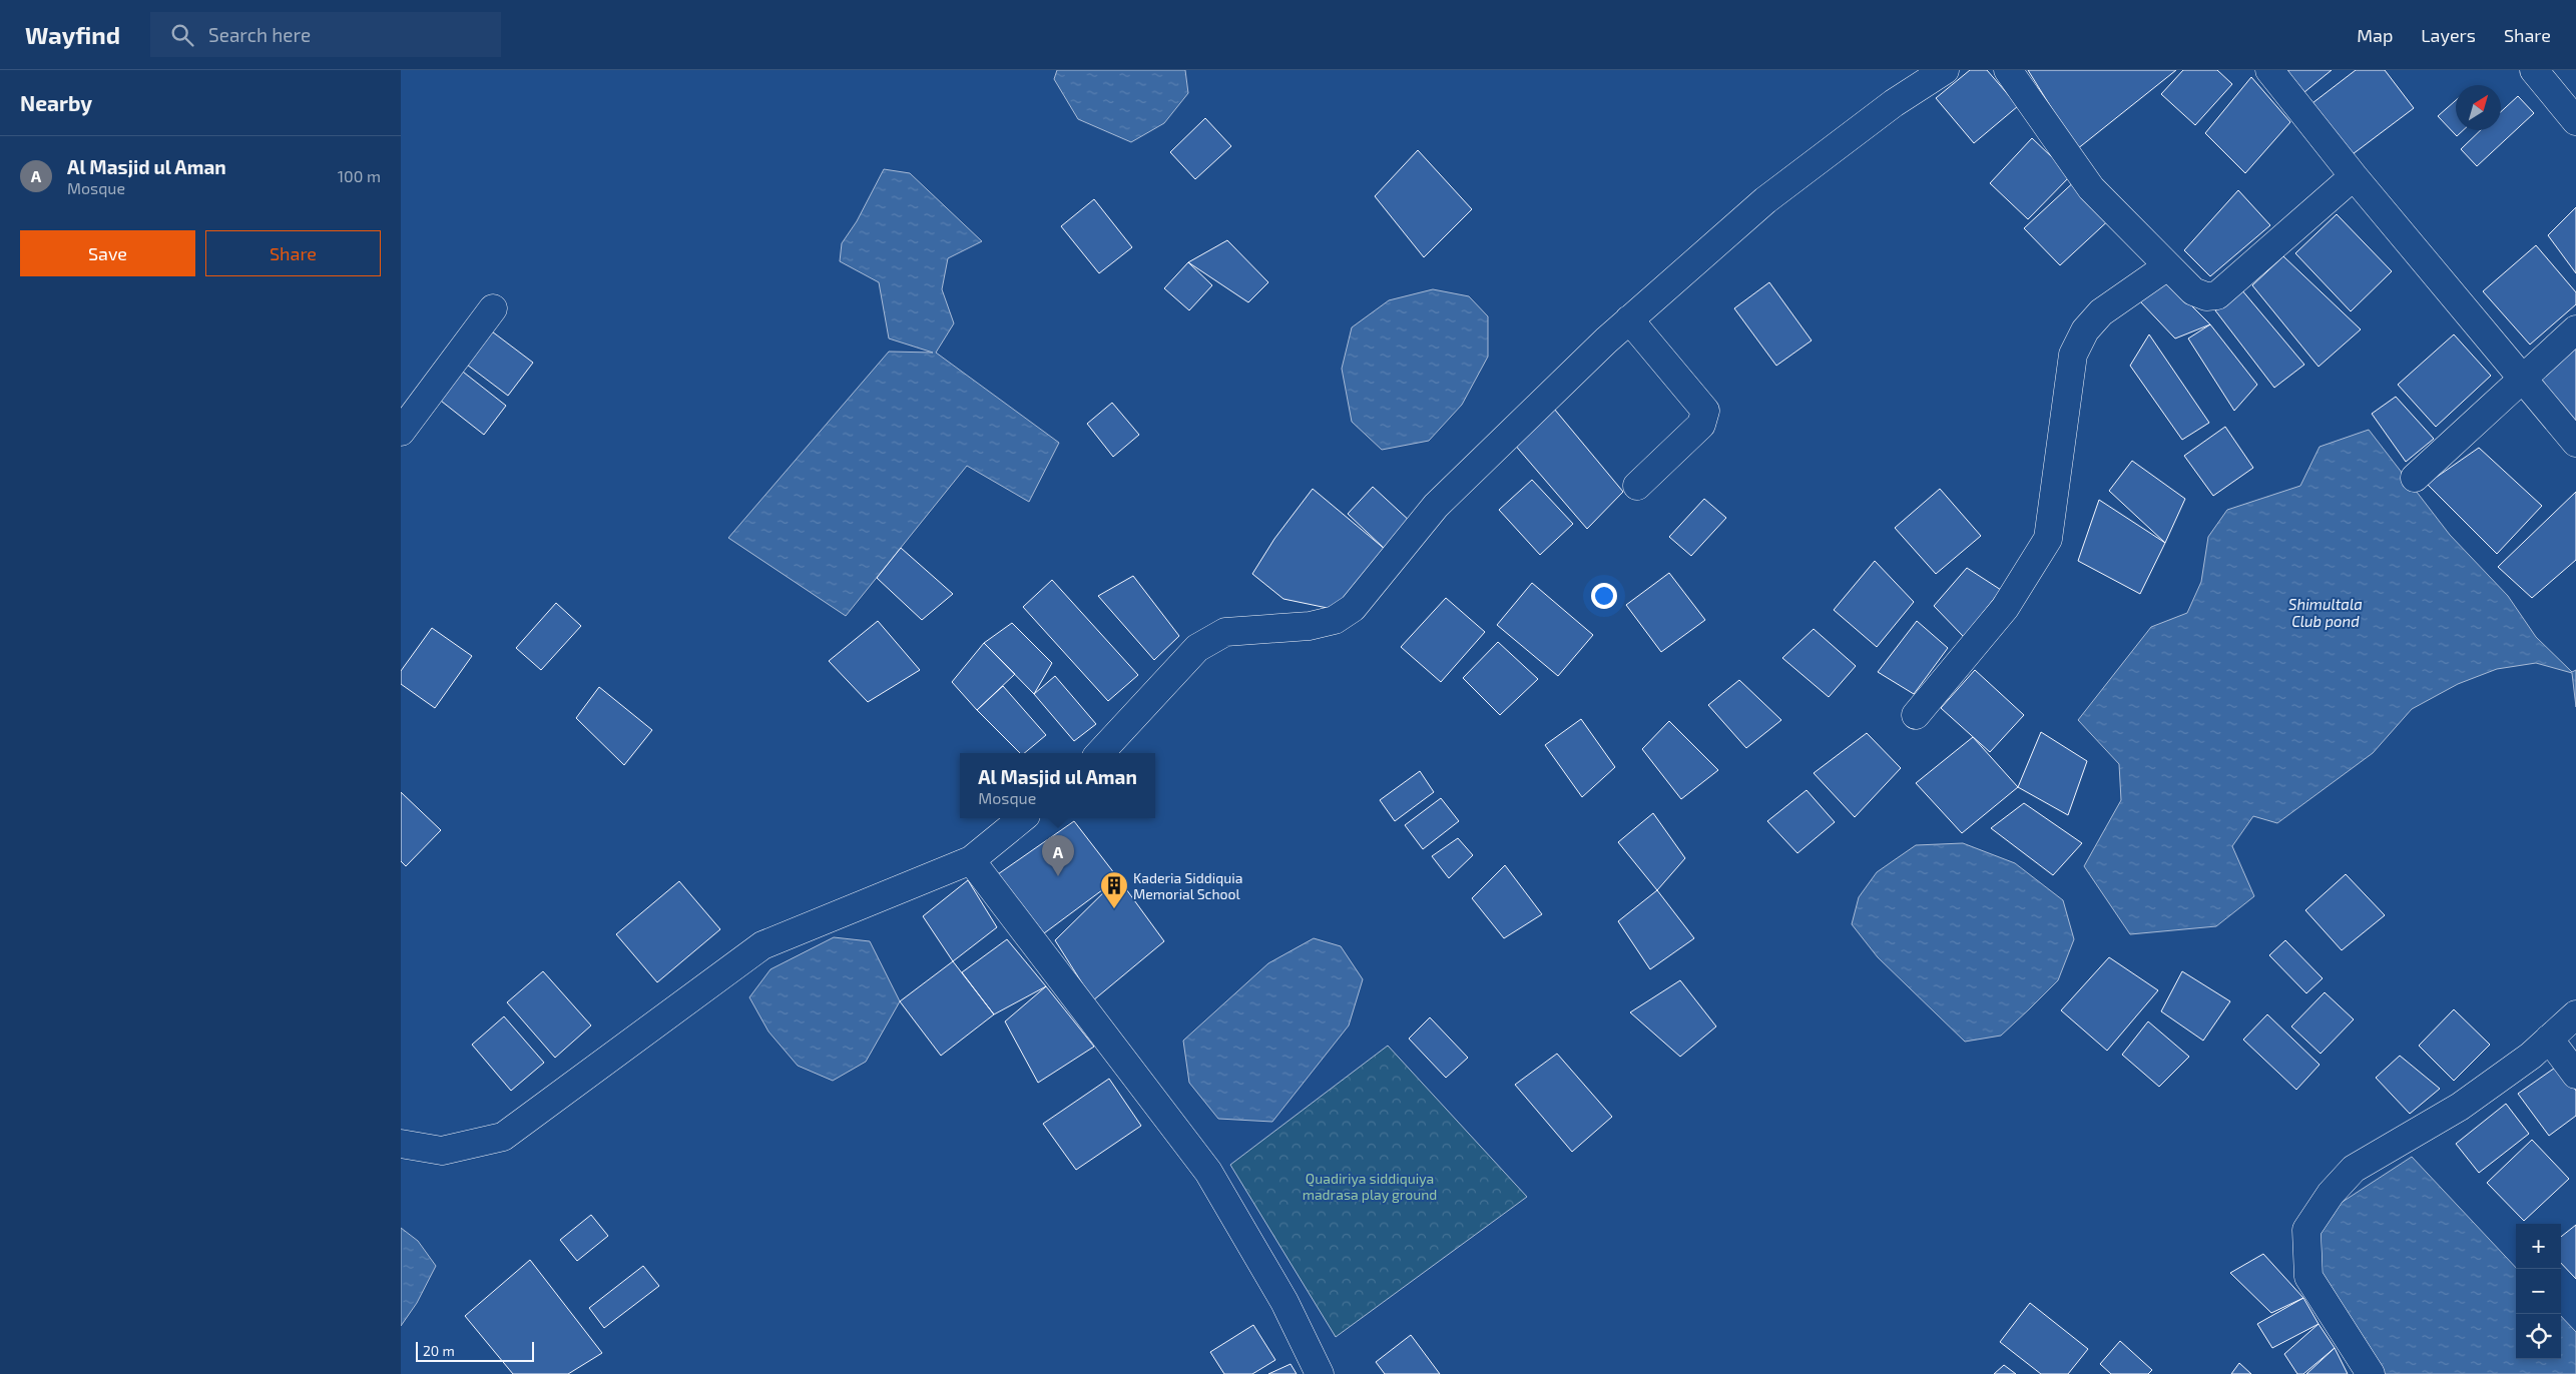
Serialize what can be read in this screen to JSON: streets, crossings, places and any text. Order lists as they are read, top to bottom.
{
  "water": ["Shimultala Club pond"],
  "parks": ["Quadiriya siddiquiya madrasa play ground"],
  "places": {
    "building": ["Kaderia Siddiquia Memorial School"]
  },
  "scale_bar": "20 m",
  "north": "top right",
  "page": {
    "header": "Wayfind",
    "search": "Search here",
    "nav": ["Map", "Layers", "Share"],
    "heading": "Nearby",
    "list": [
      {
        "mark": "A",
        "name": "Al Masjid ul Aman",
        "note": "Mosque",
        "value": "100 m"
      }
    ],
    "buttons": ["Save", "Share"],
    "popup": ["Al Masjid ul Aman", "Mosque"],
    "pins": "A",
    "map_buttons": ["+", "−"],
    "scale": "20 m"
  }
}
